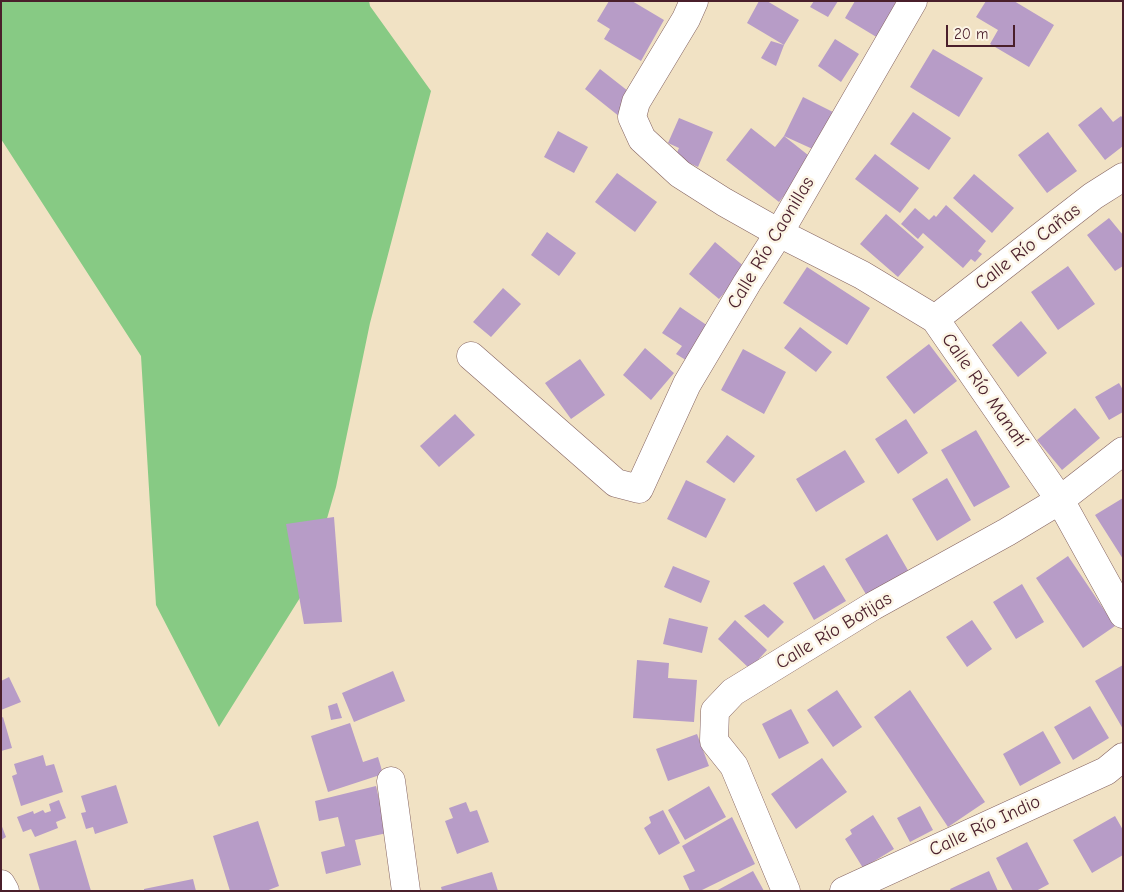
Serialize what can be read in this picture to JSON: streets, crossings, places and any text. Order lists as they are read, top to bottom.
{
  "streets": {
    "street": [
      "Calle Río Caonillas",
      "Calle Río Cañas",
      "Calle Río Manatí",
      "Calle Río Botijas",
      "Calle Río Indio"
    ]
  },
  "crossings": [
    ["Calle Río Caonillas", "Calle Río Manatí"],
    ["Calle Río Cañas", "Calle Río Manatí"],
    ["Calle Río Manatí", "Calle Río Botijas"]
  ],
  "scale_bar": "20 m"
}
